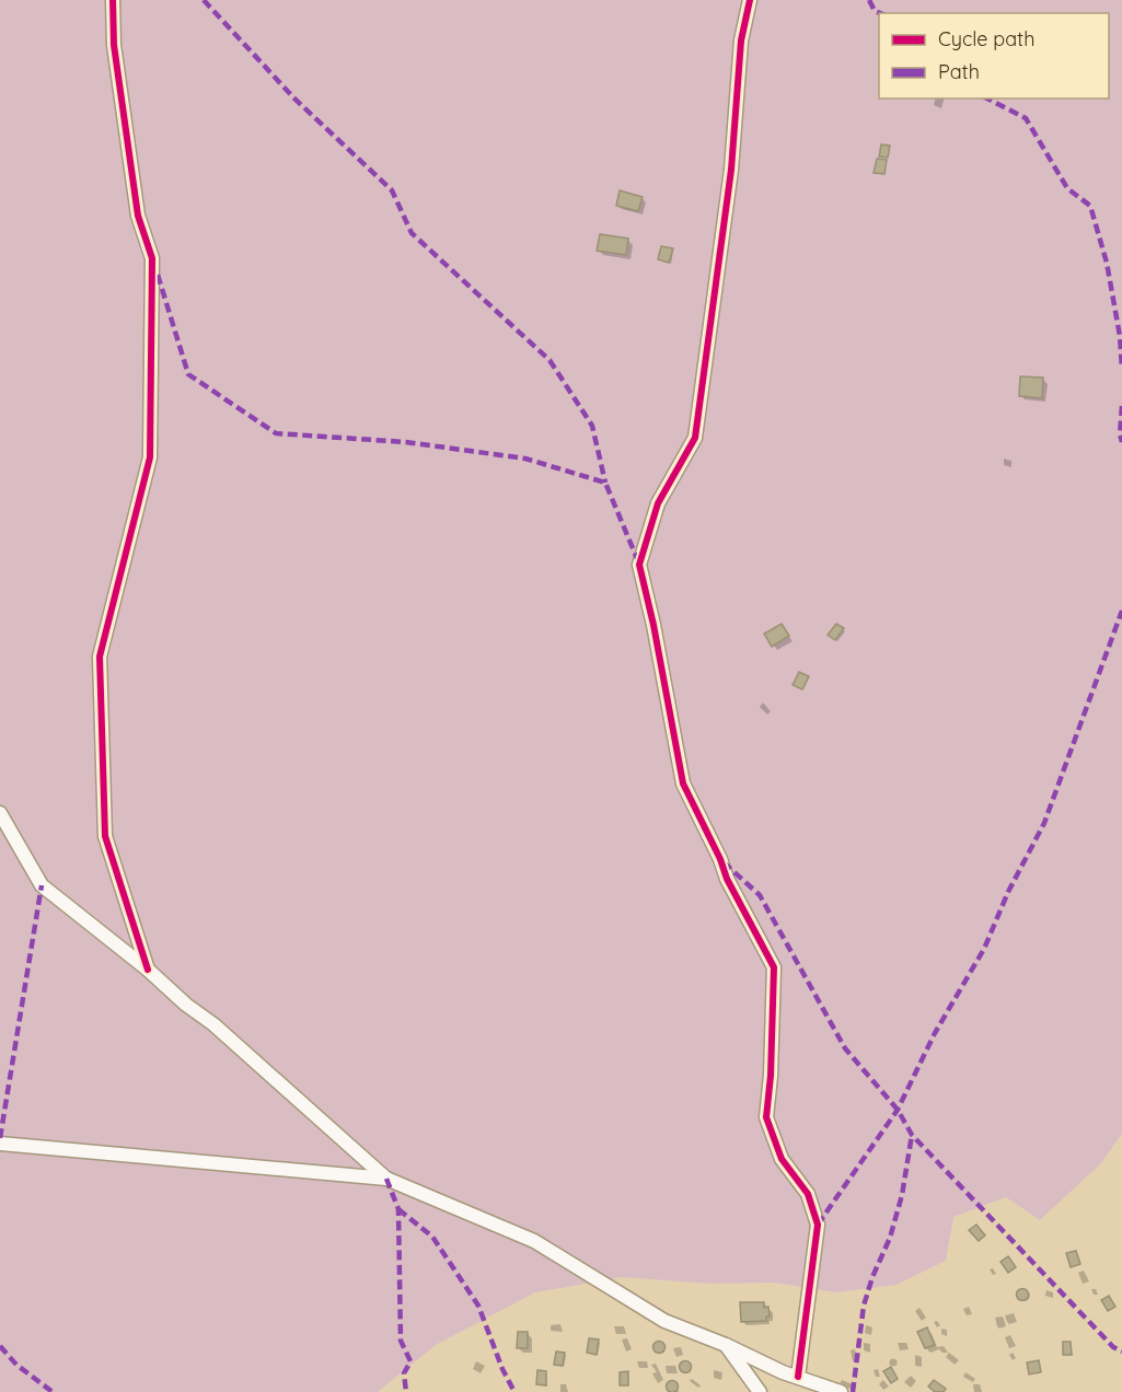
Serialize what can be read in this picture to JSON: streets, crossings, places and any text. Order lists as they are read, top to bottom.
{
  "legend": ["Cycle path", "Path"]
}
